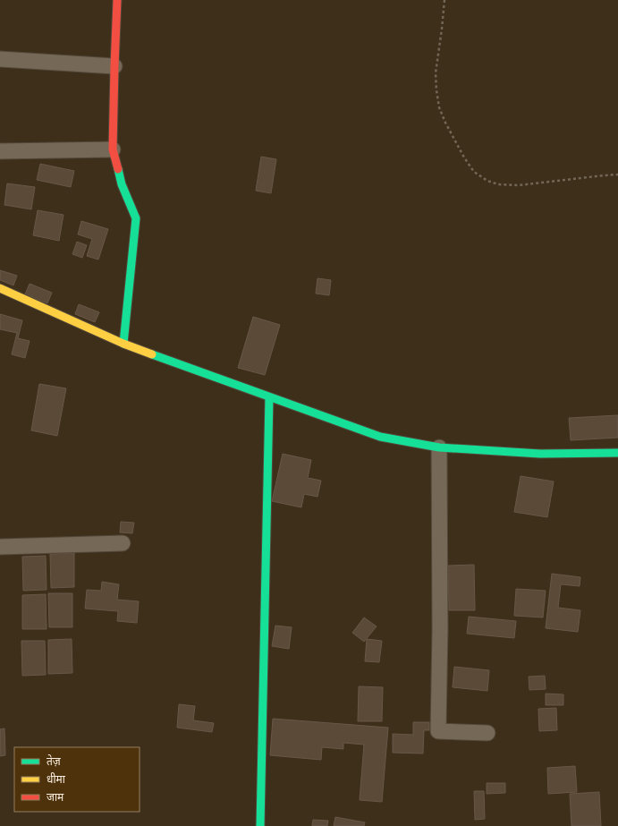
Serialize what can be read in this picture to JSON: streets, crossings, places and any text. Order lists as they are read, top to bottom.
{
  "legend": ["तेज़", "धीमा", "जाम"]
}
